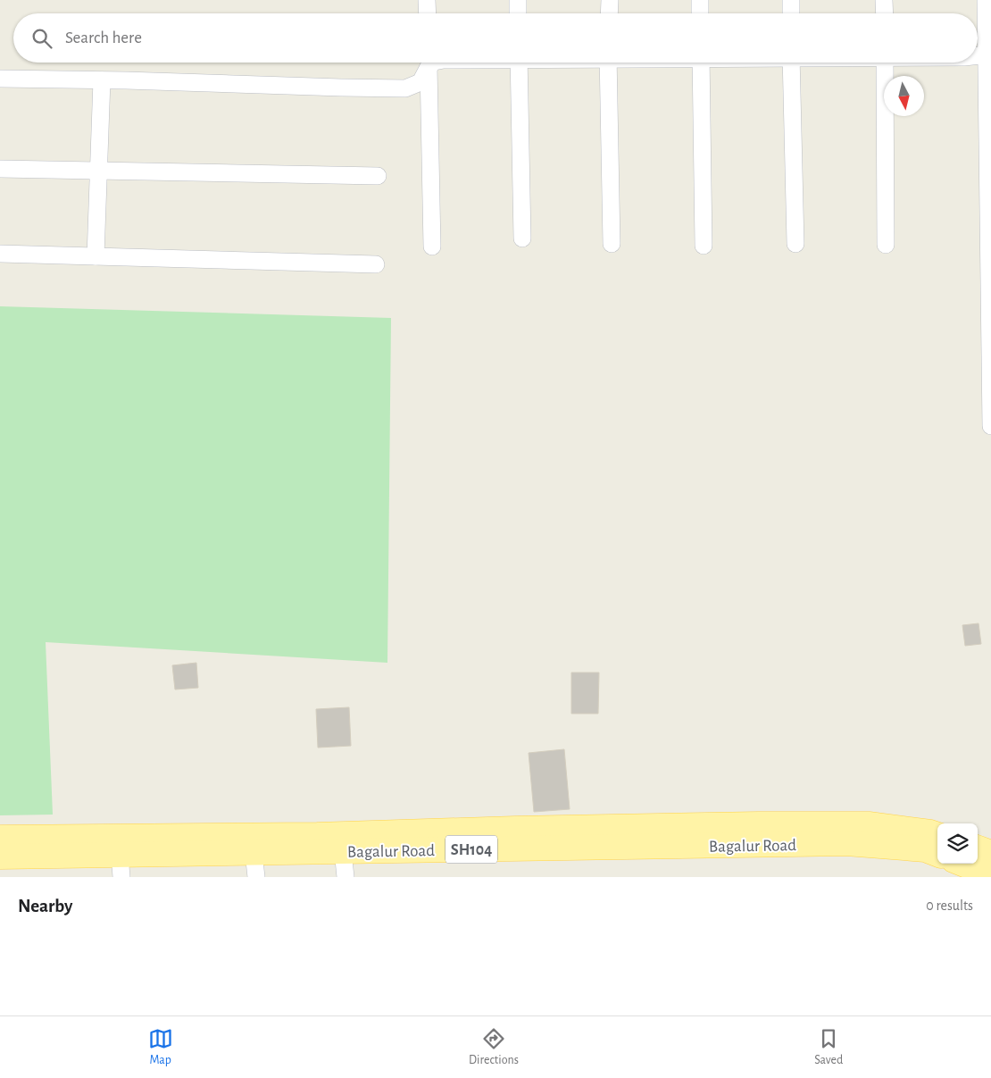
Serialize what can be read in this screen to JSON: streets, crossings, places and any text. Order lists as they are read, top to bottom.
{
  "streets": {
    "main road": ["Bagalur Road", "SH104"]
  },
  "north": "bottom",
  "page": {
    "search": "Search here",
    "heading": ["Nearby", "0 results"],
    "nav": ["Map", "Directions", "Saved"]
  }
}
